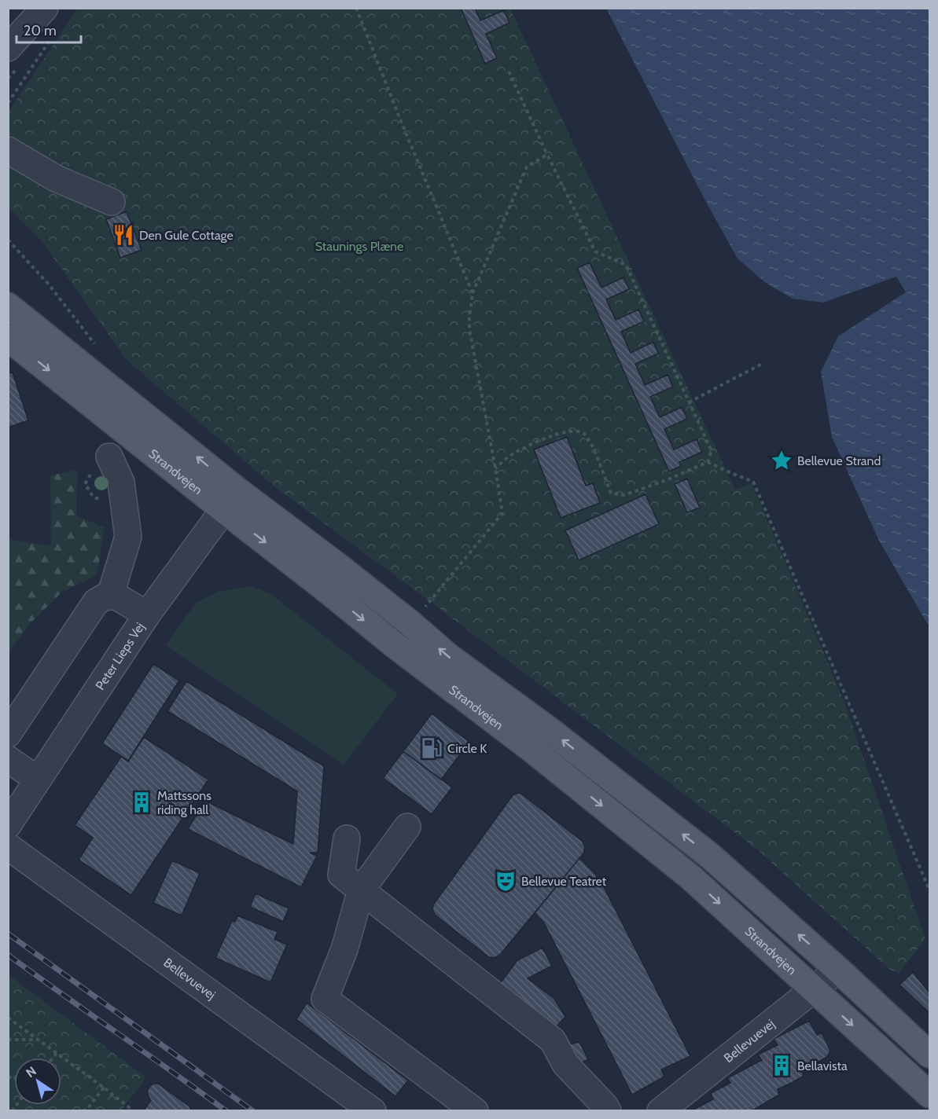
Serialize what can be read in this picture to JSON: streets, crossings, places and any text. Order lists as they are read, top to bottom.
{
  "streets": {
    "main road": ["Strandvejen"],
    "street": ["Peter Lieps Vej", "Bellevuevej"]
  },
  "crossings": [
    ["Strandvejen", "Peter Lieps Vej"],
    ["Strandvejen", "Bellevuevej"]
  ],
  "parks": ["Staunings Plæne"],
  "places": {
    "restaurant": ["Den Gule Cottage"],
    "place": ["Bellevue Strand"],
    "fuel station": ["Circle K"],
    "building": ["Mattssons riding hall", "Bellavista"],
    "theatre": ["Bellevue Teatret"]
  },
  "scale_bar": "20 m",
  "north": "top left"
}
